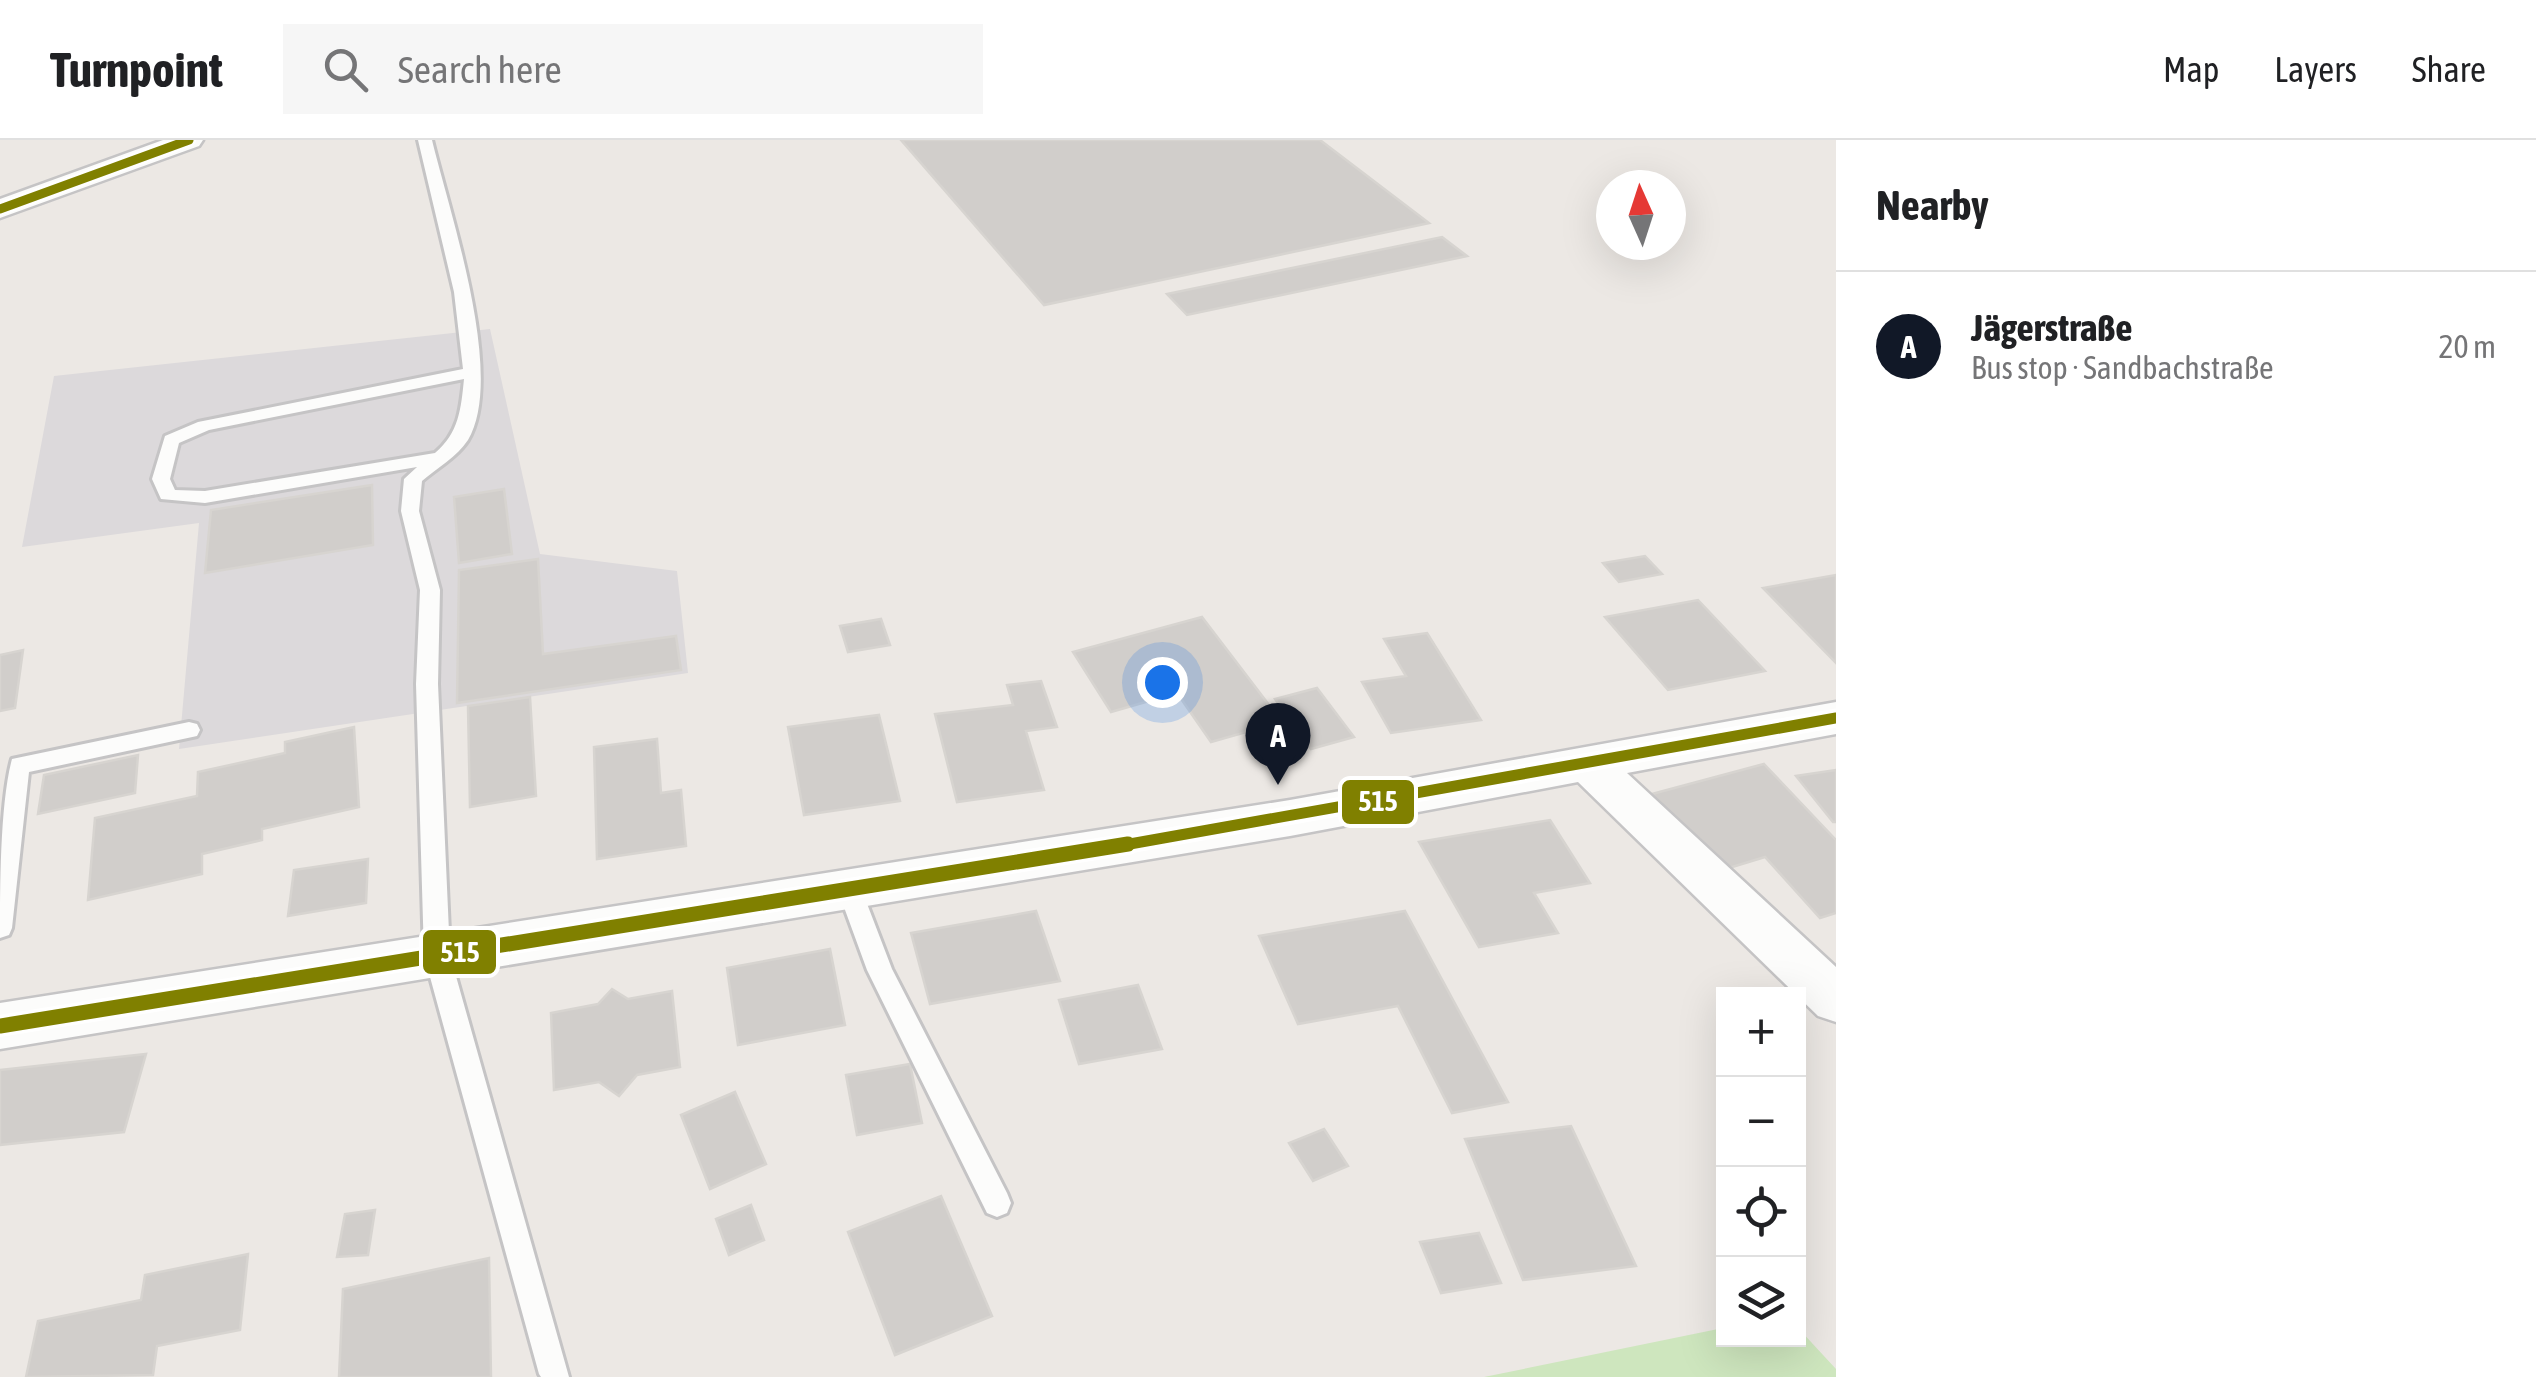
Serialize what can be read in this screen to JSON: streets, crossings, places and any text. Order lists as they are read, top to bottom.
{
  "lines": ["transit line 515"],
  "north": "top",
  "page": {
    "header": "Turnpoint",
    "search": "Search here",
    "nav": ["Map", "Layers", "Share"],
    "heading": "Nearby",
    "list": [
      {
        "mark": "A",
        "name": "Jägerstraße",
        "note": "Bus stop · Sandbachstraße",
        "value": "20 m"
      }
    ],
    "pins": "A",
    "map_buttons": ["+", "−"]
  }
}
